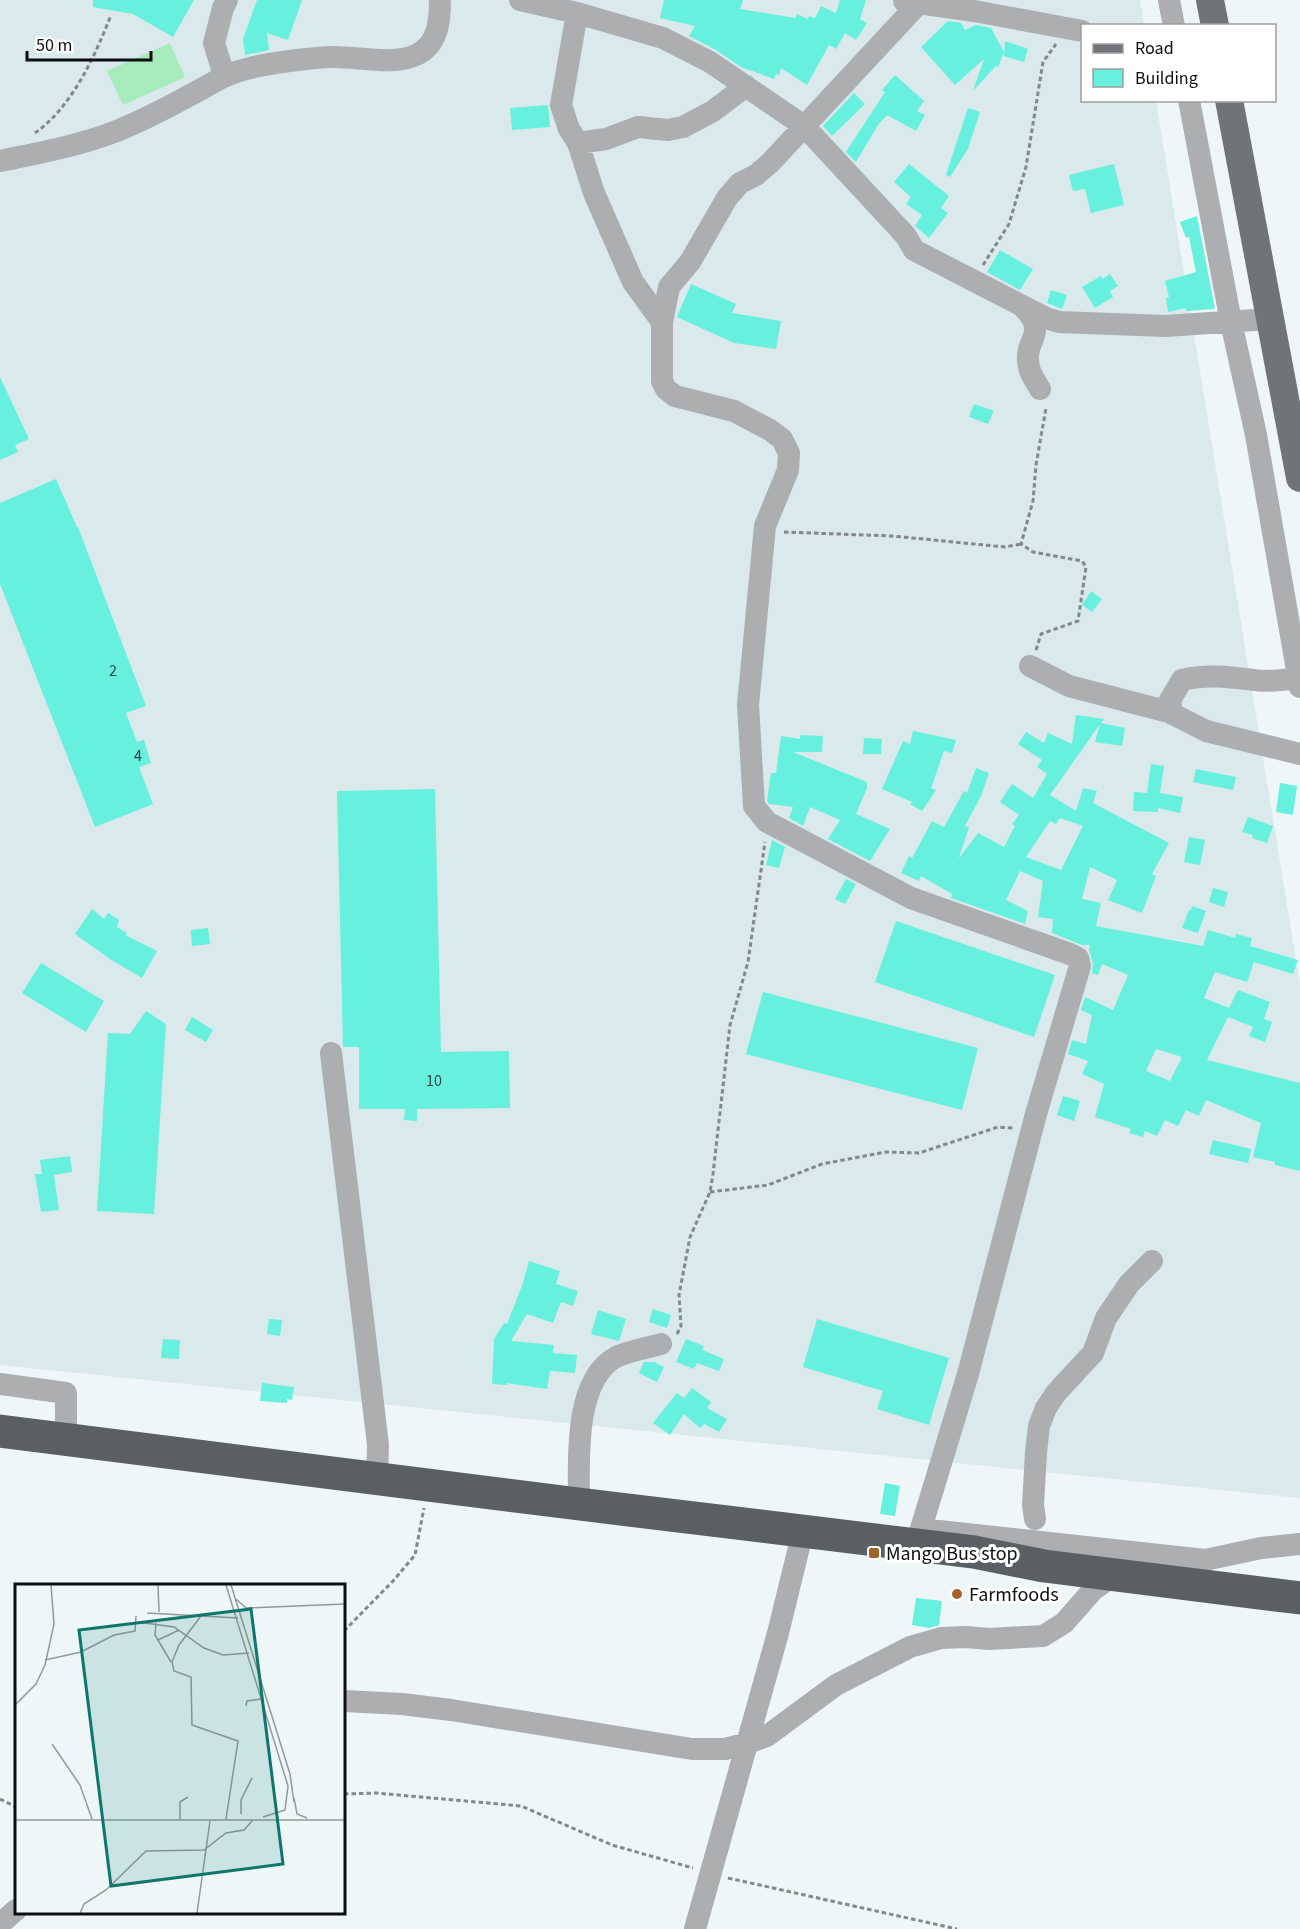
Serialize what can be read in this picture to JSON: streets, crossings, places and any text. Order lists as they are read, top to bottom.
{
  "places": {
    "transit": ["Mango Bus stop"],
    "other": ["Farmfoods"]
  },
  "house_numbers": ["2", "4", "10"],
  "legend": ["Road", "Building"],
  "scale_bar": "50 m"
}
